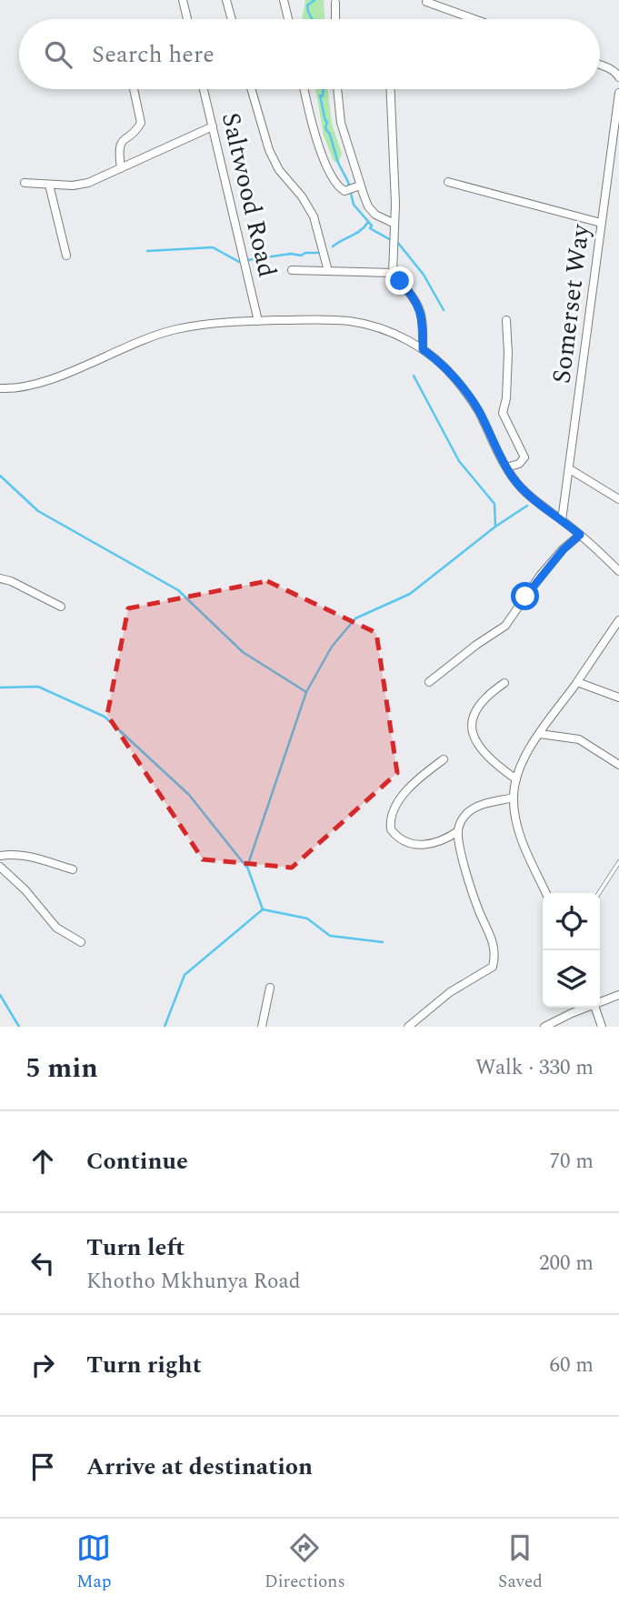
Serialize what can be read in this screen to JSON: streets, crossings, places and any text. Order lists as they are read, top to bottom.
{
  "streets": {
    "street": ["Saltwood Road", "Somerset Way"]
  },
  "page": {
    "search": "Search here",
    "heading": ["5 min", "Walk · 330 m"],
    "list": [
      ["Continue", "70 m"],
      ["Turn left", "Khotho Mkhunya Road", "200 m"],
      ["Turn right", "60 m"],
      "Arrive at destination"
    ],
    "nav": ["Map", "Directions", "Saved"]
  }
}
